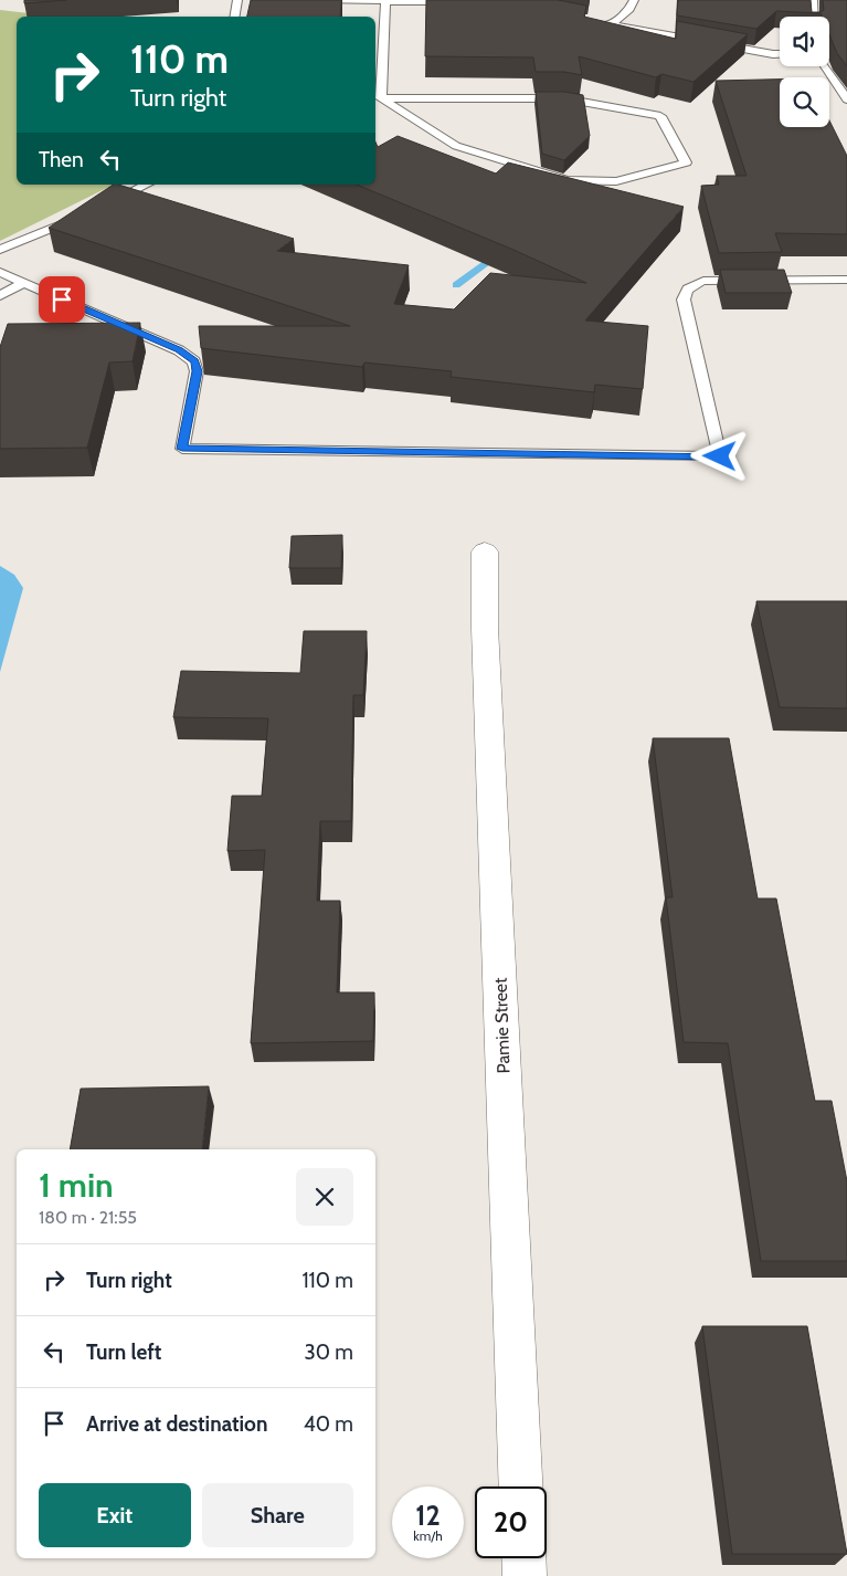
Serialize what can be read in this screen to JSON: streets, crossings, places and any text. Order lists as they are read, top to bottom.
{
  "streets": {
    "street": ["Pamie Street"]
  },
  "page": {
    "turn": ["110 m", "Turn right"],
    "then": "Then",
    "heading": ["1 min", "180 m · 21:55"],
    "list": [
      {
        "name": "Turn right",
        "value": "110 m"
      },
      {
        "name": "Turn left",
        "value": "30 m"
      },
      {
        "name": "Arrive at destination",
        "value": "40 m"
      }
    ],
    "buttons": ["Exit", "Share"],
    "speed": "12 km/h",
    "limit": "20"
  }
}
